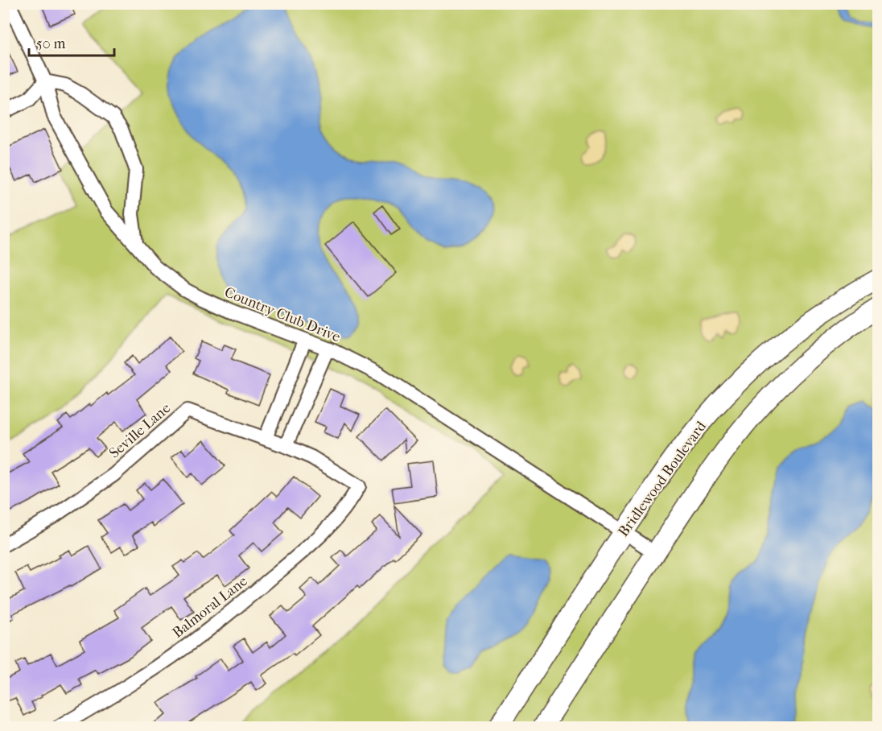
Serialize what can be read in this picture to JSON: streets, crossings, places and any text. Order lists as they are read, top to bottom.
{
  "streets": {
    "main road": ["Bridlewood Boulevard"],
    "street": ["Country Club Drive", "Seville Lane", "Balmoral Lane"]
  },
  "crossings": [
    ["Country Club Drive", "Bridlewood Boulevard"],
    ["Seville Lane", "Balmoral Lane"]
  ],
  "scale_bar": "50 m"
}
